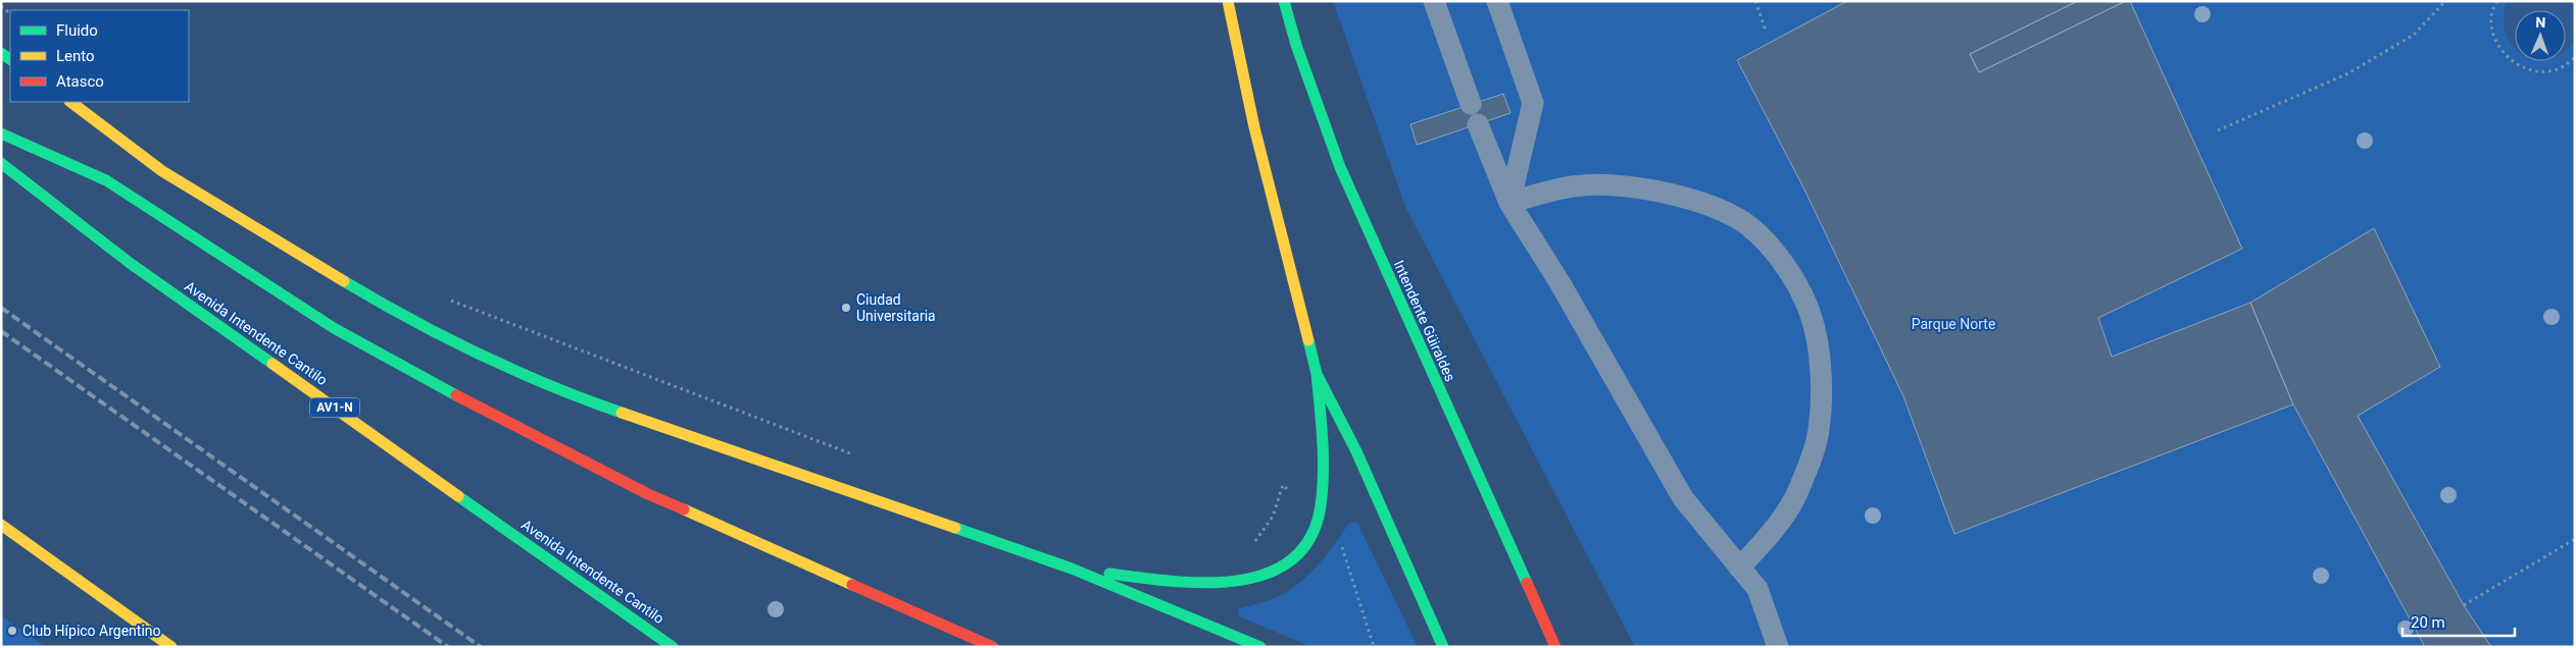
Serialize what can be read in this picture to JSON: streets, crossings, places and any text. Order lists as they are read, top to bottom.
{
  "streets": {
    "main road": ["Intendente Güiraldes", "Avenida Intendente Cantilo", "AV1-N"]
  },
  "parks": ["Parque Norte"],
  "places": ["Ciudad Universitaria", "Club Hípico Argentino"],
  "legend": ["Fluido", "Lento", "Atasco"],
  "scale_bar": "20 m",
  "north": "top"
}
